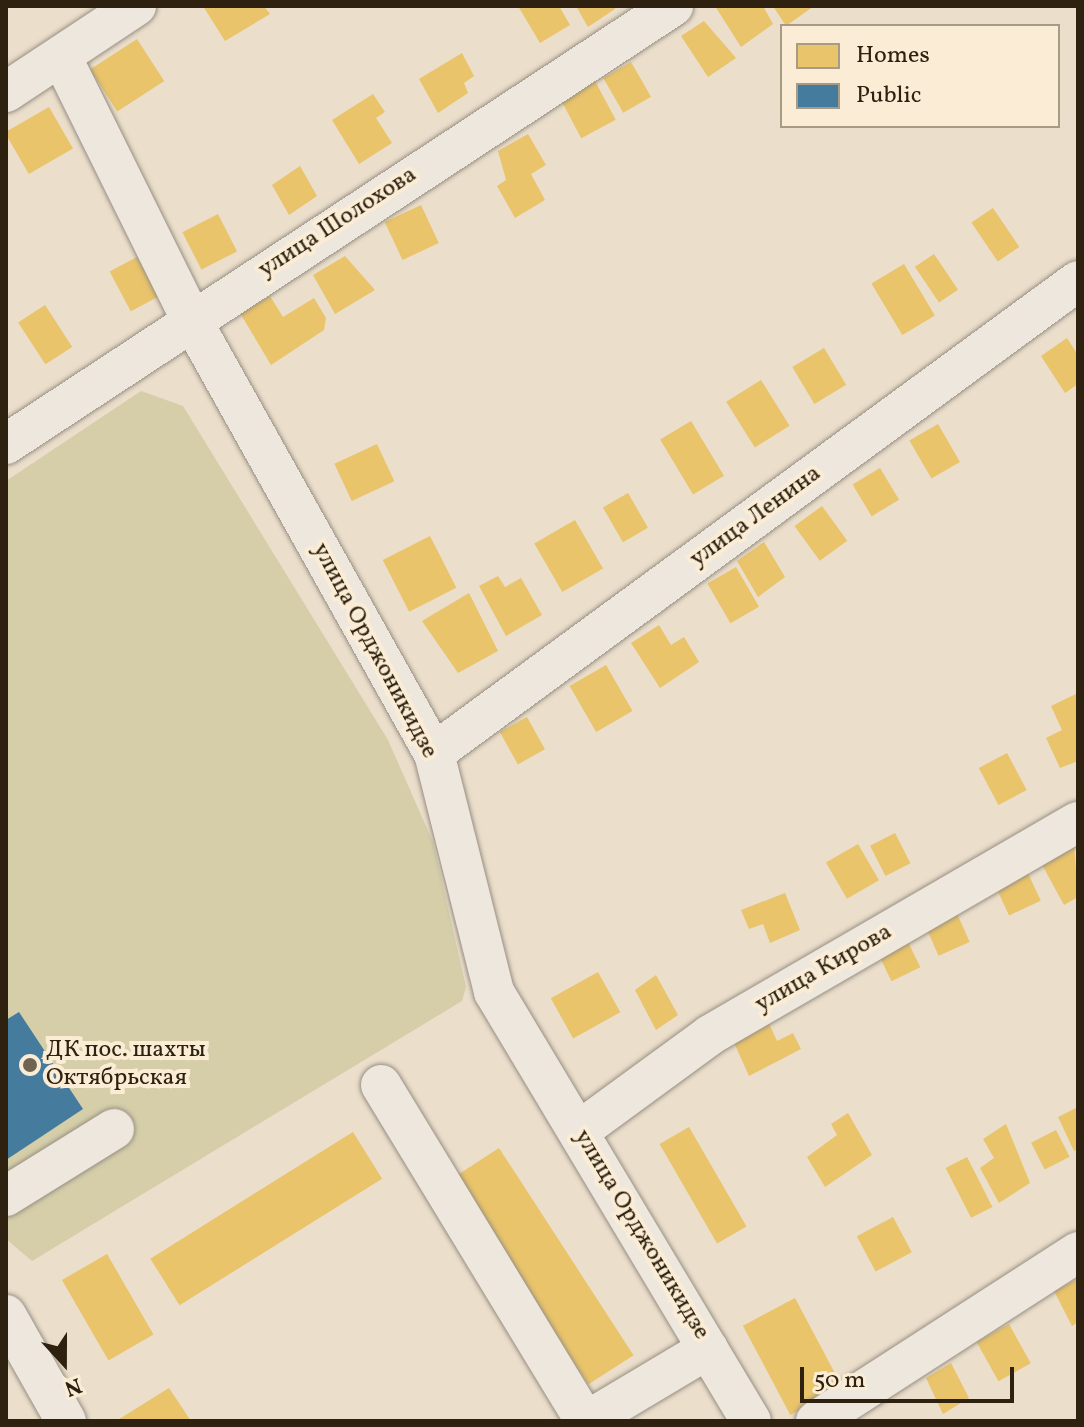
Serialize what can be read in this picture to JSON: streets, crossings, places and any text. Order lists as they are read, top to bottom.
{
  "streets": {
    "street": [
      "улица Шолохова",
      "улица Ленина",
      "улица Орджоникидзе",
      "улица Кирова"
    ]
  },
  "crossings": [
    ["улица Шолохова", "улица Орджоникидзе"],
    ["улица Ленина", "улица Орджоникидзе"],
    ["улица Орджоникидзе", "улица Кирова"]
  ],
  "places": ["ДК пос. шахты Октябрьская"],
  "legend": ["Homes", "Public"],
  "scale_bar": "50 m",
  "north": "bottom"
}
